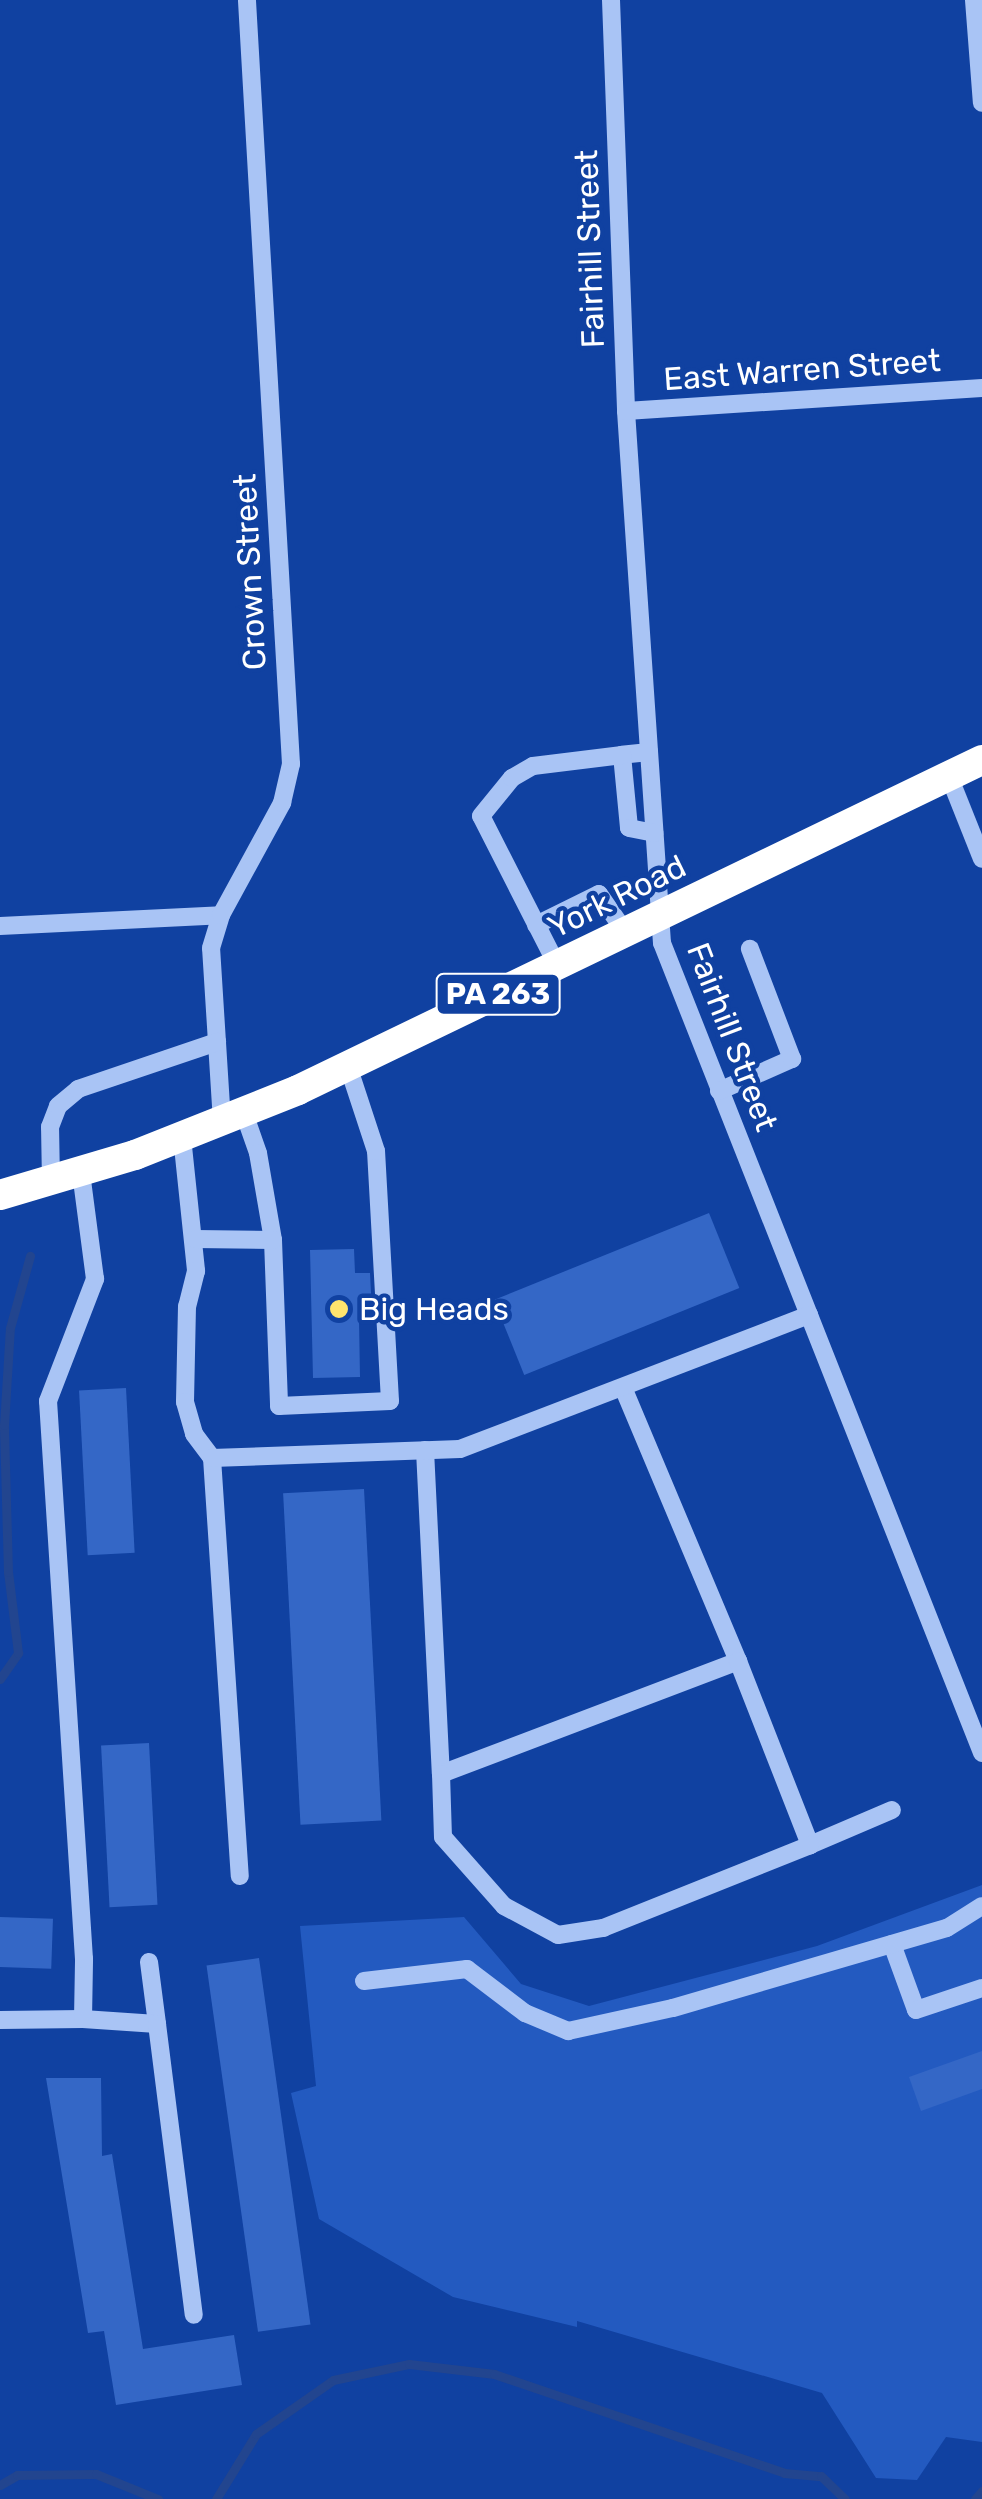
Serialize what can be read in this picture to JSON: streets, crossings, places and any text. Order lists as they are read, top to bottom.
{
  "streets": {
    "highway": ["York Road", "PA 263"],
    "street": ["Fairhill Street", "East Warren Street", "Crown Street"]
  },
  "crossings": [
    ["Fairhill Street", "East Warren Street"],
    ["Fairhill Street", "York Road"],
    ["Crown Street", "York Road"]
  ],
  "places": ["Big Heads"]
}
